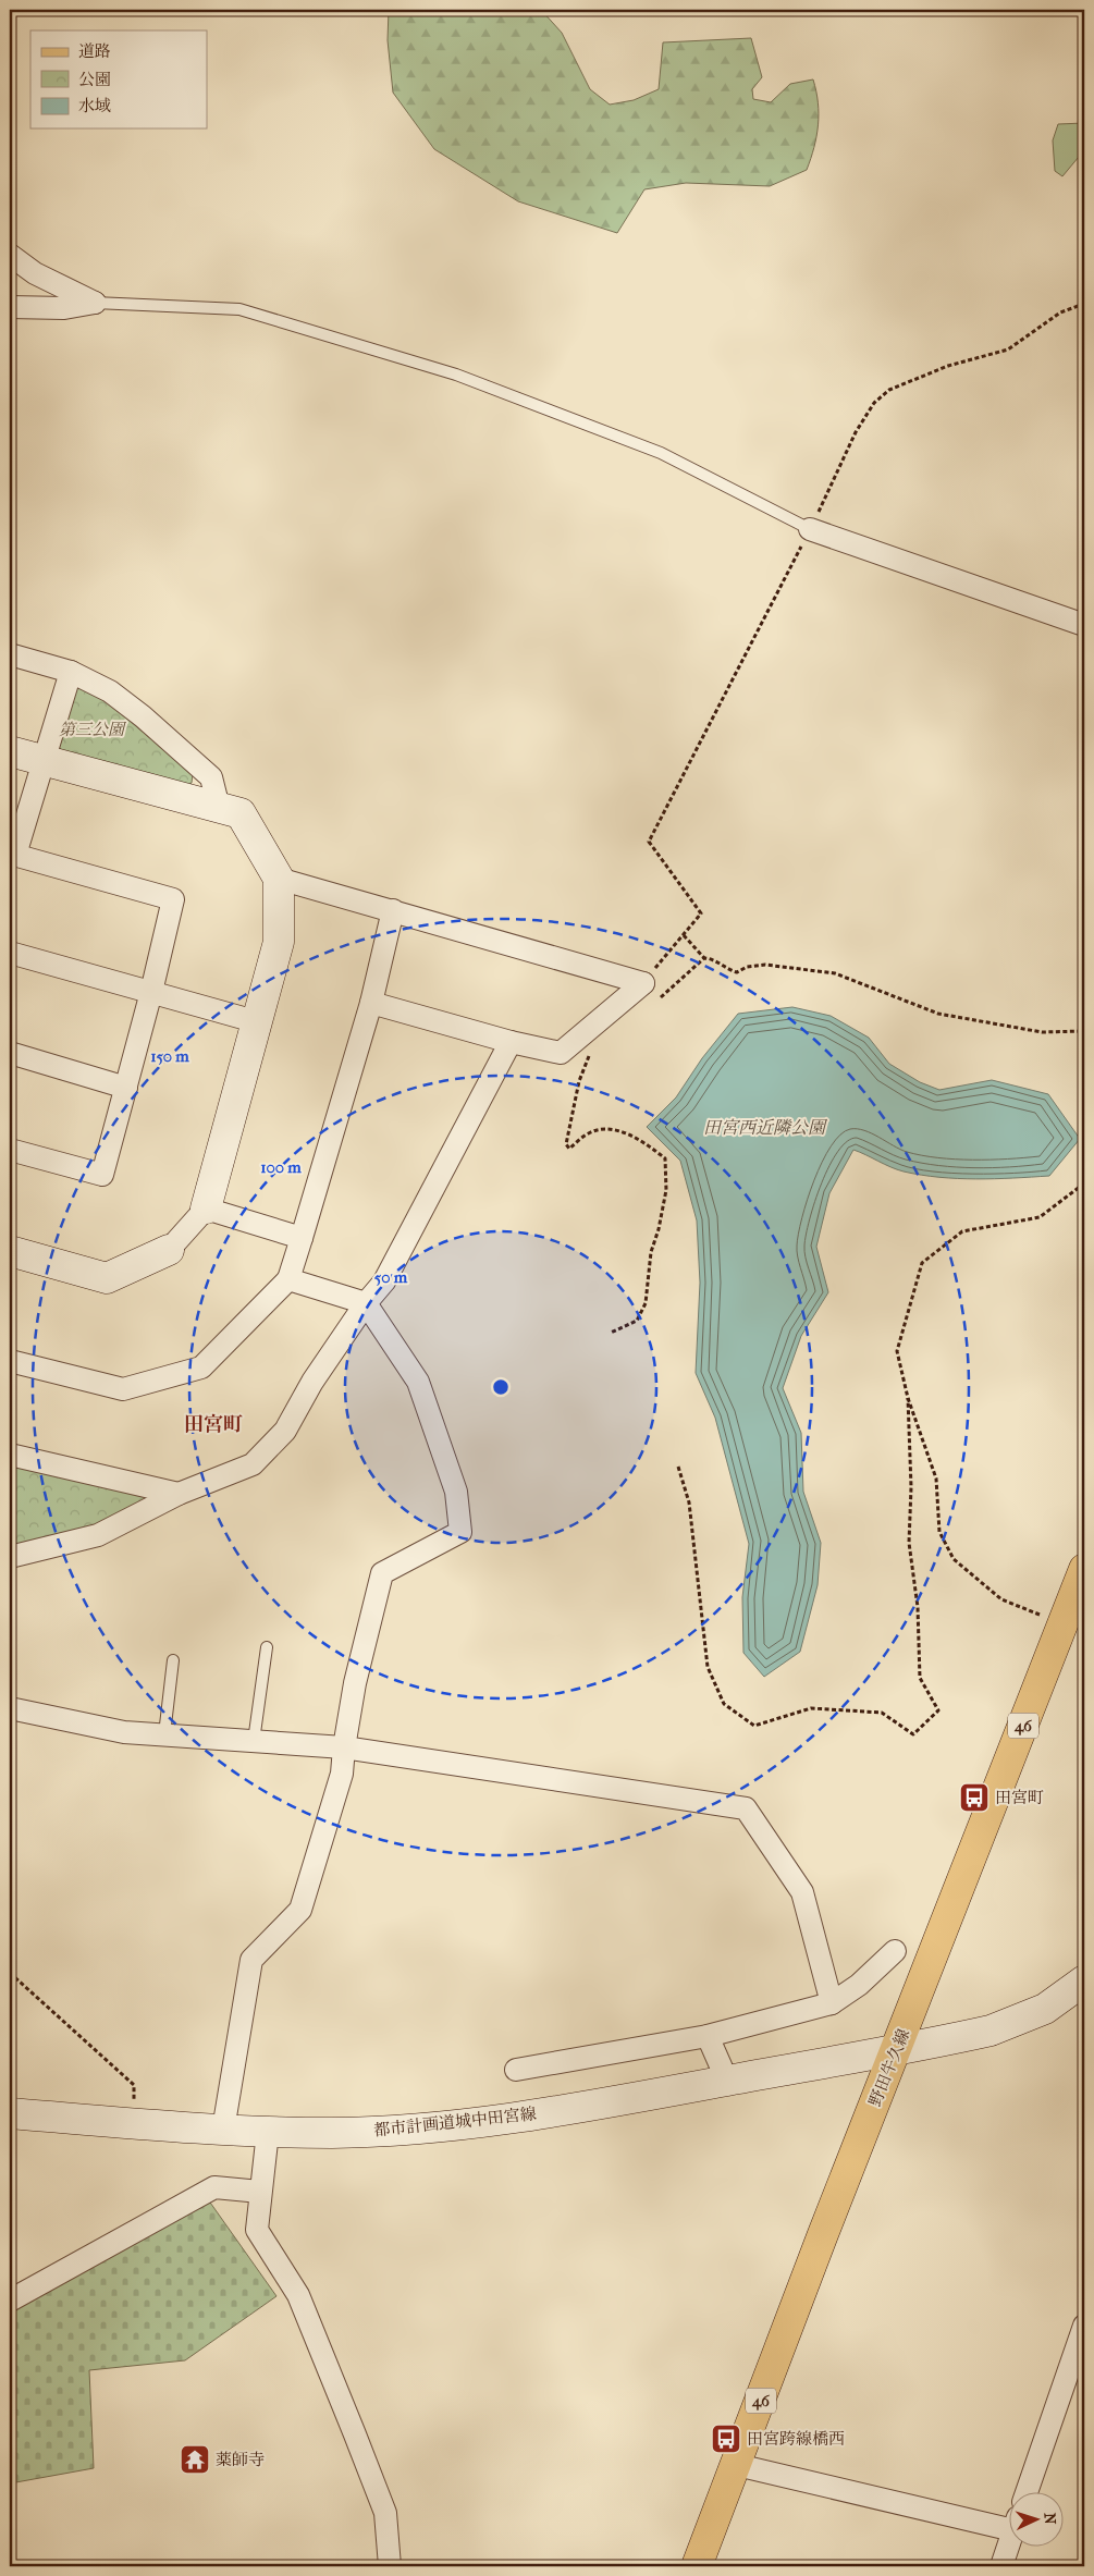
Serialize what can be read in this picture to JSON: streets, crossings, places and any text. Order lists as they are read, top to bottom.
{
  "streets": {
    "main road": ["46", "野田牛久線"],
    "street": ["都市計画道城中田宮線"]
  },
  "crossings": [
    ["野田牛久線", "都市計画道城中田宮線"]
  ],
  "districts": ["田宮町"],
  "water": ["田宮西近隣公園"],
  "parks": ["第三公園"],
  "places": {
    "bus stop": ["田宮町", "田宮跨線橋西"],
    "temple": ["薬師寺"]
  },
  "legend": ["道路", "公園", "水域"],
  "north": "right",
  "rings": ["150 m", "100 m", "50 m"]
}
